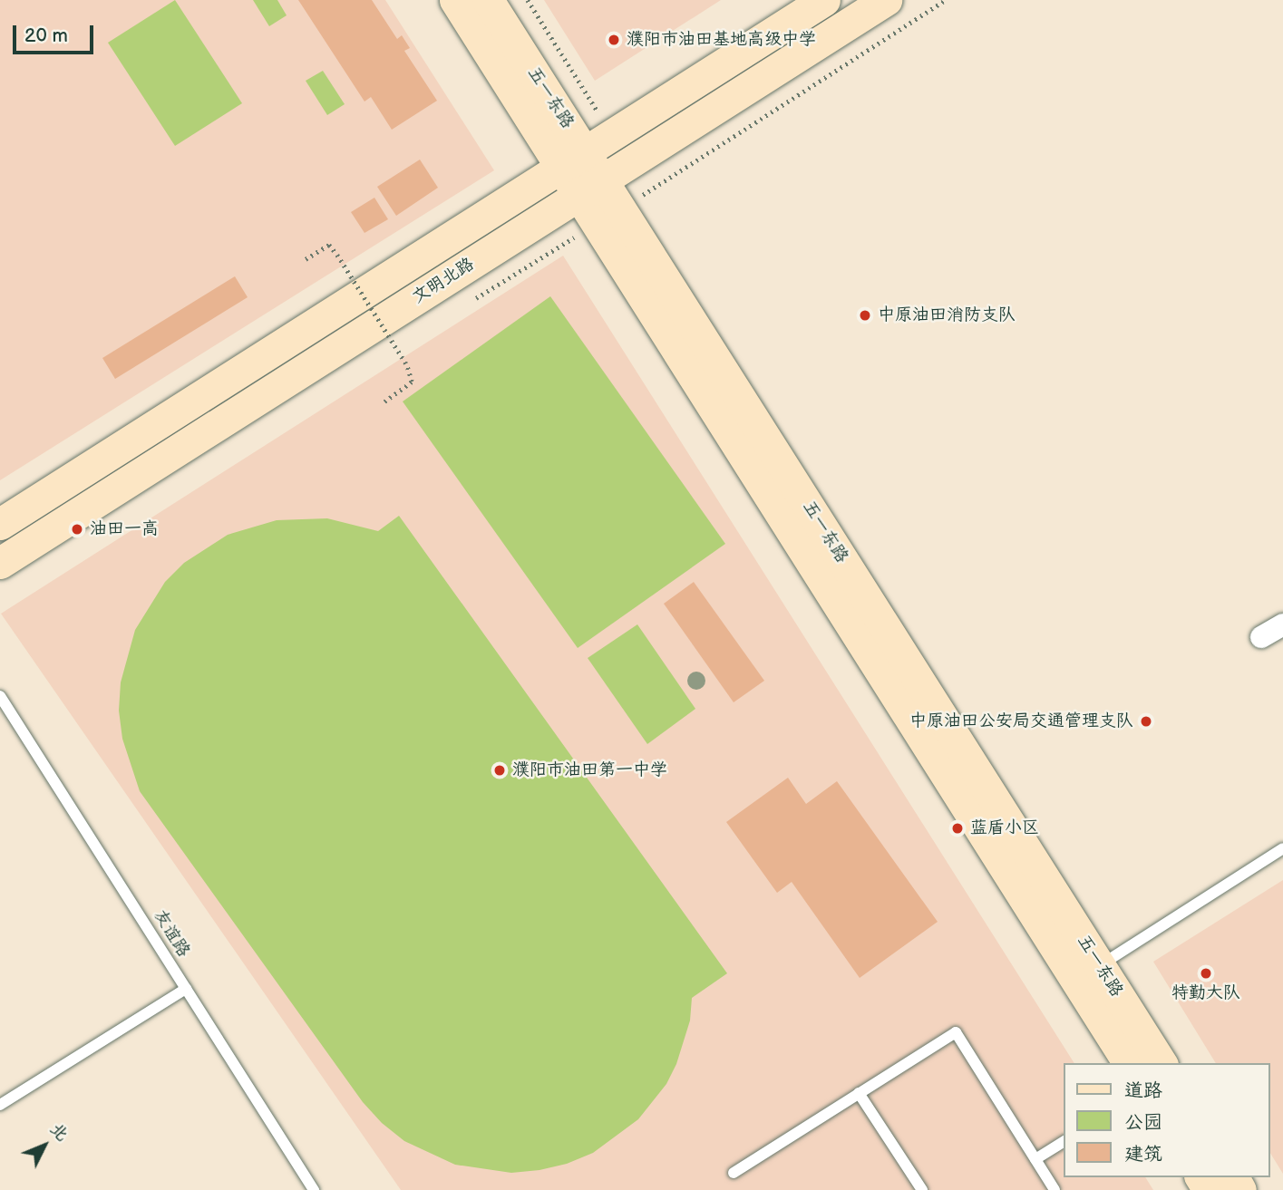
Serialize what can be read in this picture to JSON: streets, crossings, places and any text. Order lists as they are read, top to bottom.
{
  "streets": {
    "street": ["五一东路", "文明北路"],
    "lane": ["友谊路"]
  },
  "crossings": [
    ["五一东路", "文明北路"]
  ],
  "places": [
    "濮阳市油田基地高级中学",
    "中原油田消防支队",
    "油田一高",
    "中原油田公安局交通管理支队",
    "濮阳市油田第一中学",
    "蓝盾小区",
    "特勤大队"
  ],
  "legend": ["道路", "公园", "建筑"],
  "scale_bar": "20 m",
  "north": "top right"
}
